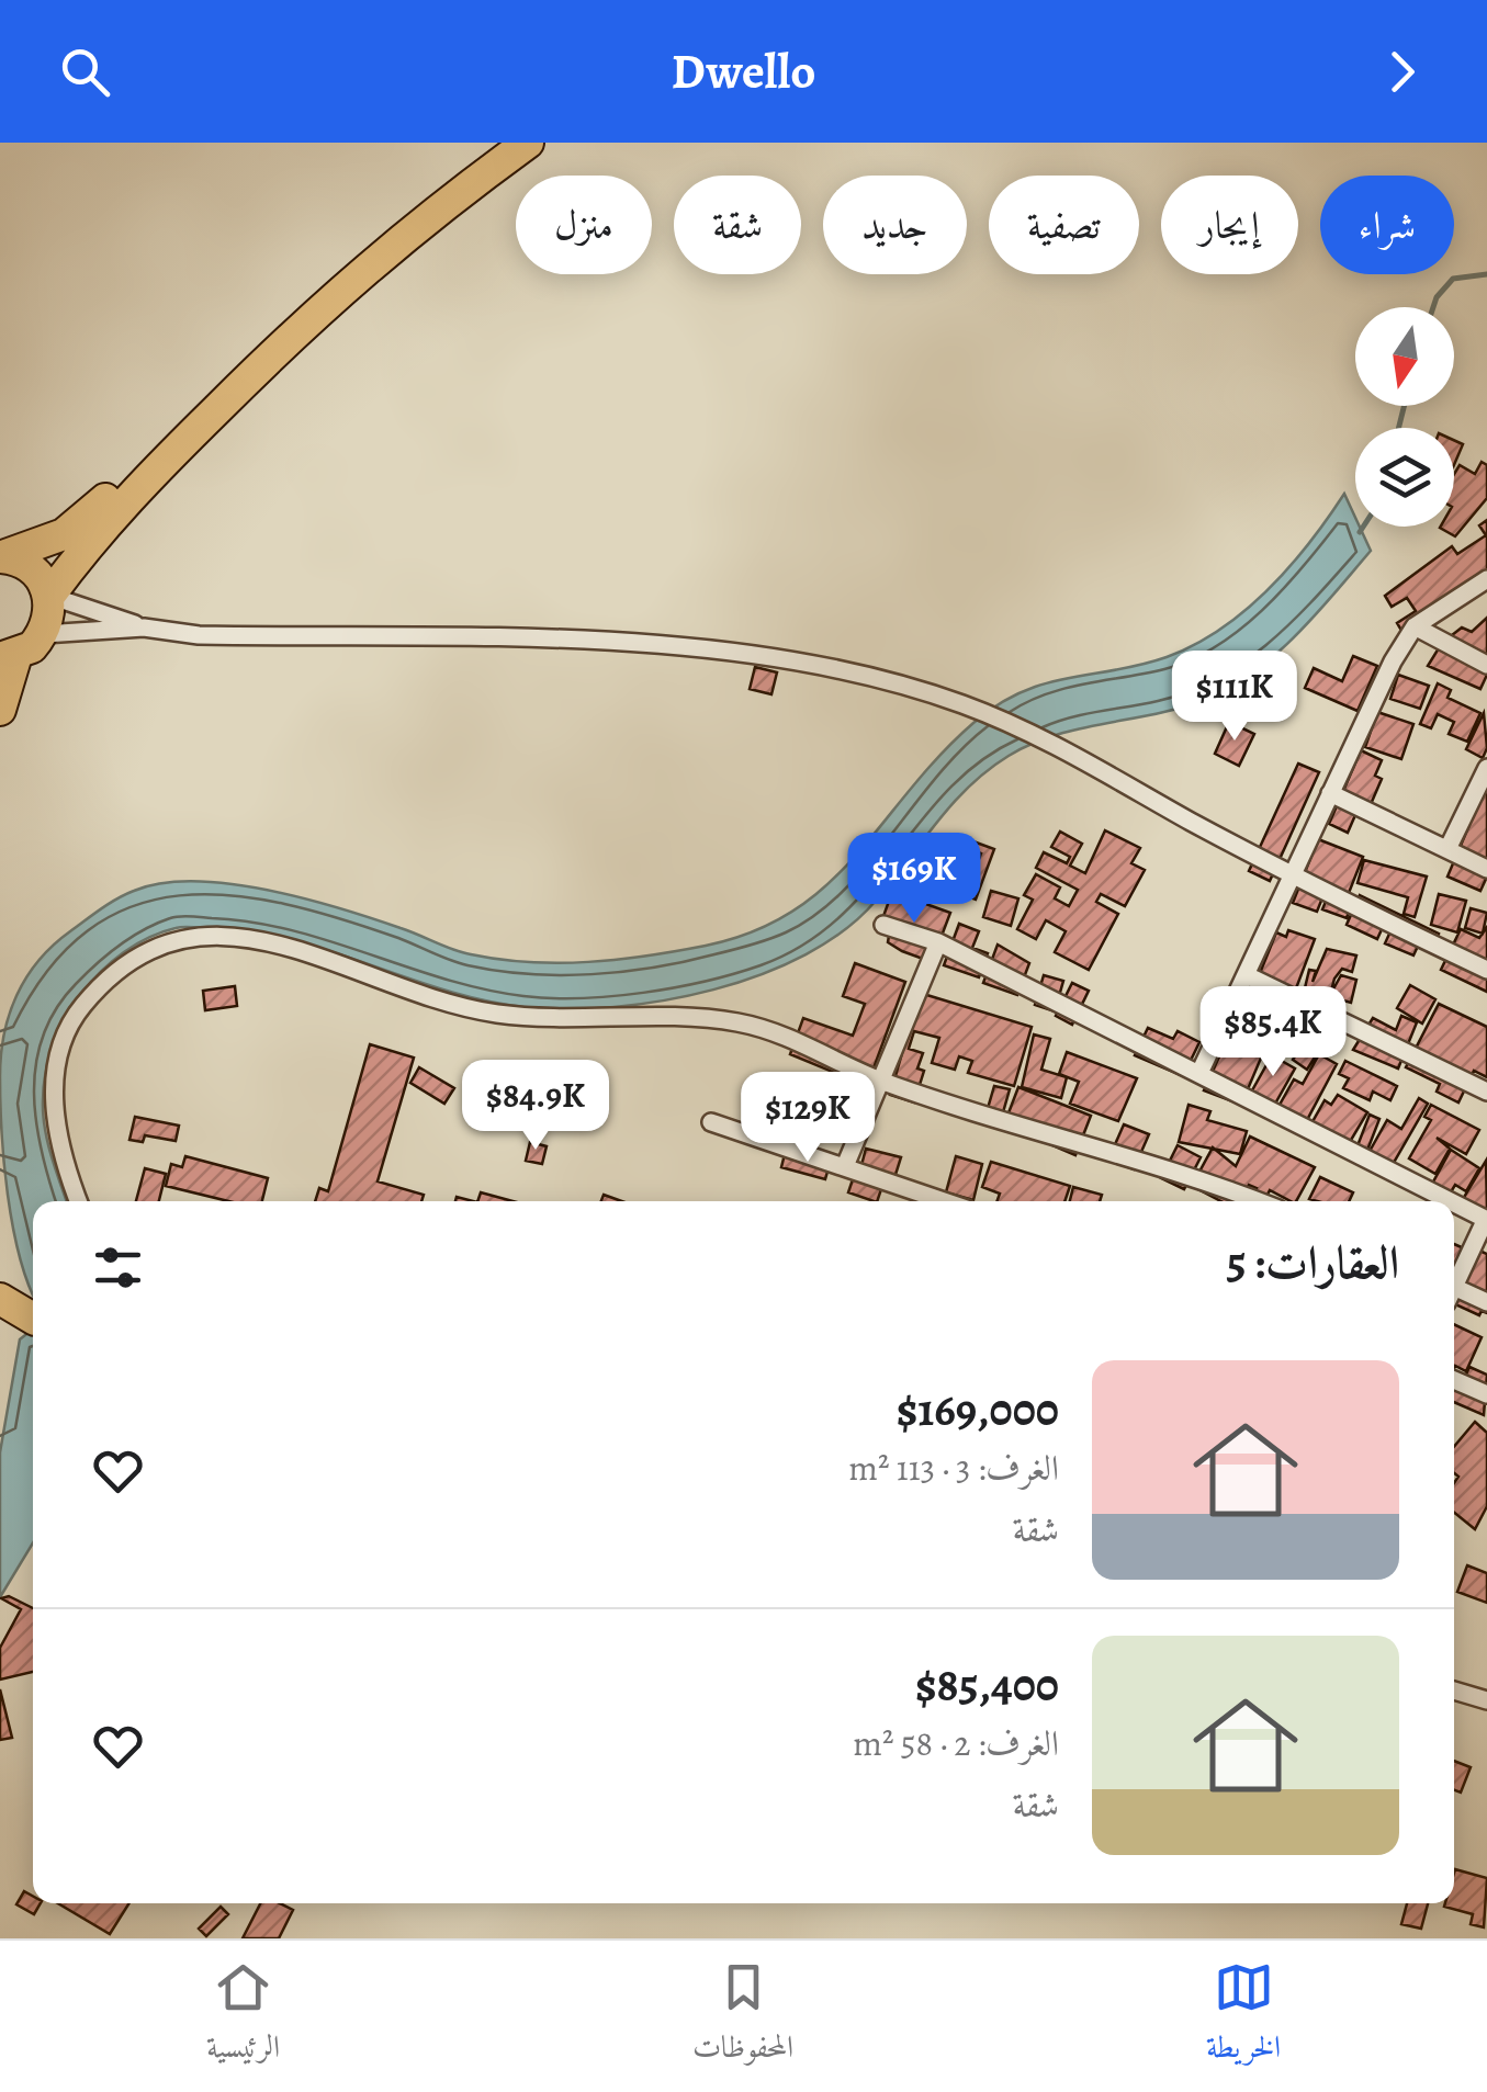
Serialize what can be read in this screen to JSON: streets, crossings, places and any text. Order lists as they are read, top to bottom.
{
  "north": "bottom",
  "page": {
    "header": "Dwello",
    "chip": [
      "شراء",
      "إيجار",
      "تصفية",
      "جديد",
      "شقة",
      "منزل"
    ],
    "price": [
      "$111K",
      "$169K",
      "$85.4K",
      "$84.9K",
      "$129K"
    ],
    "heading": "العقارات: 5",
    "list": [
      {
        "name": "$169,000",
        "note": "الغرف: 3 · 113 m² · شقة"
      },
      {
        "name": "$85,400",
        "note": "الغرف: 2 · 58 m² · شقة"
      }
    ],
    "tabs": ["الخريطة", "المحفوظات", "الرئيسية"]
  }
}
